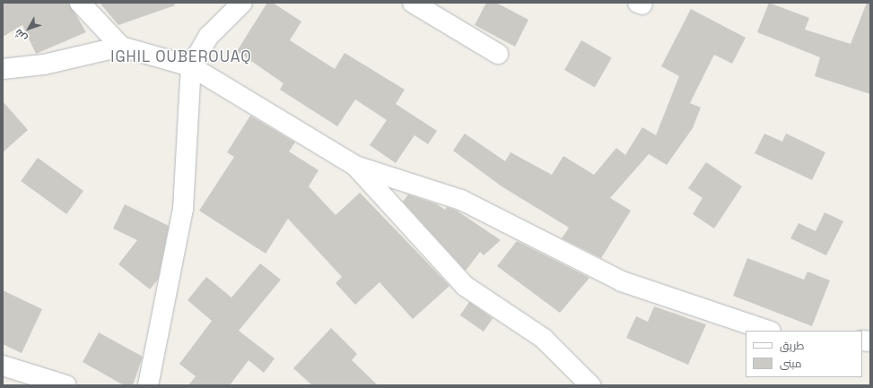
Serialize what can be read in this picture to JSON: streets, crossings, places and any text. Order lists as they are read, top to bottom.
{
  "districts": ["IGHIL OUBEROUAQ"],
  "legend": ["طريق", "مبنى"],
  "north": "bottom left"
}
